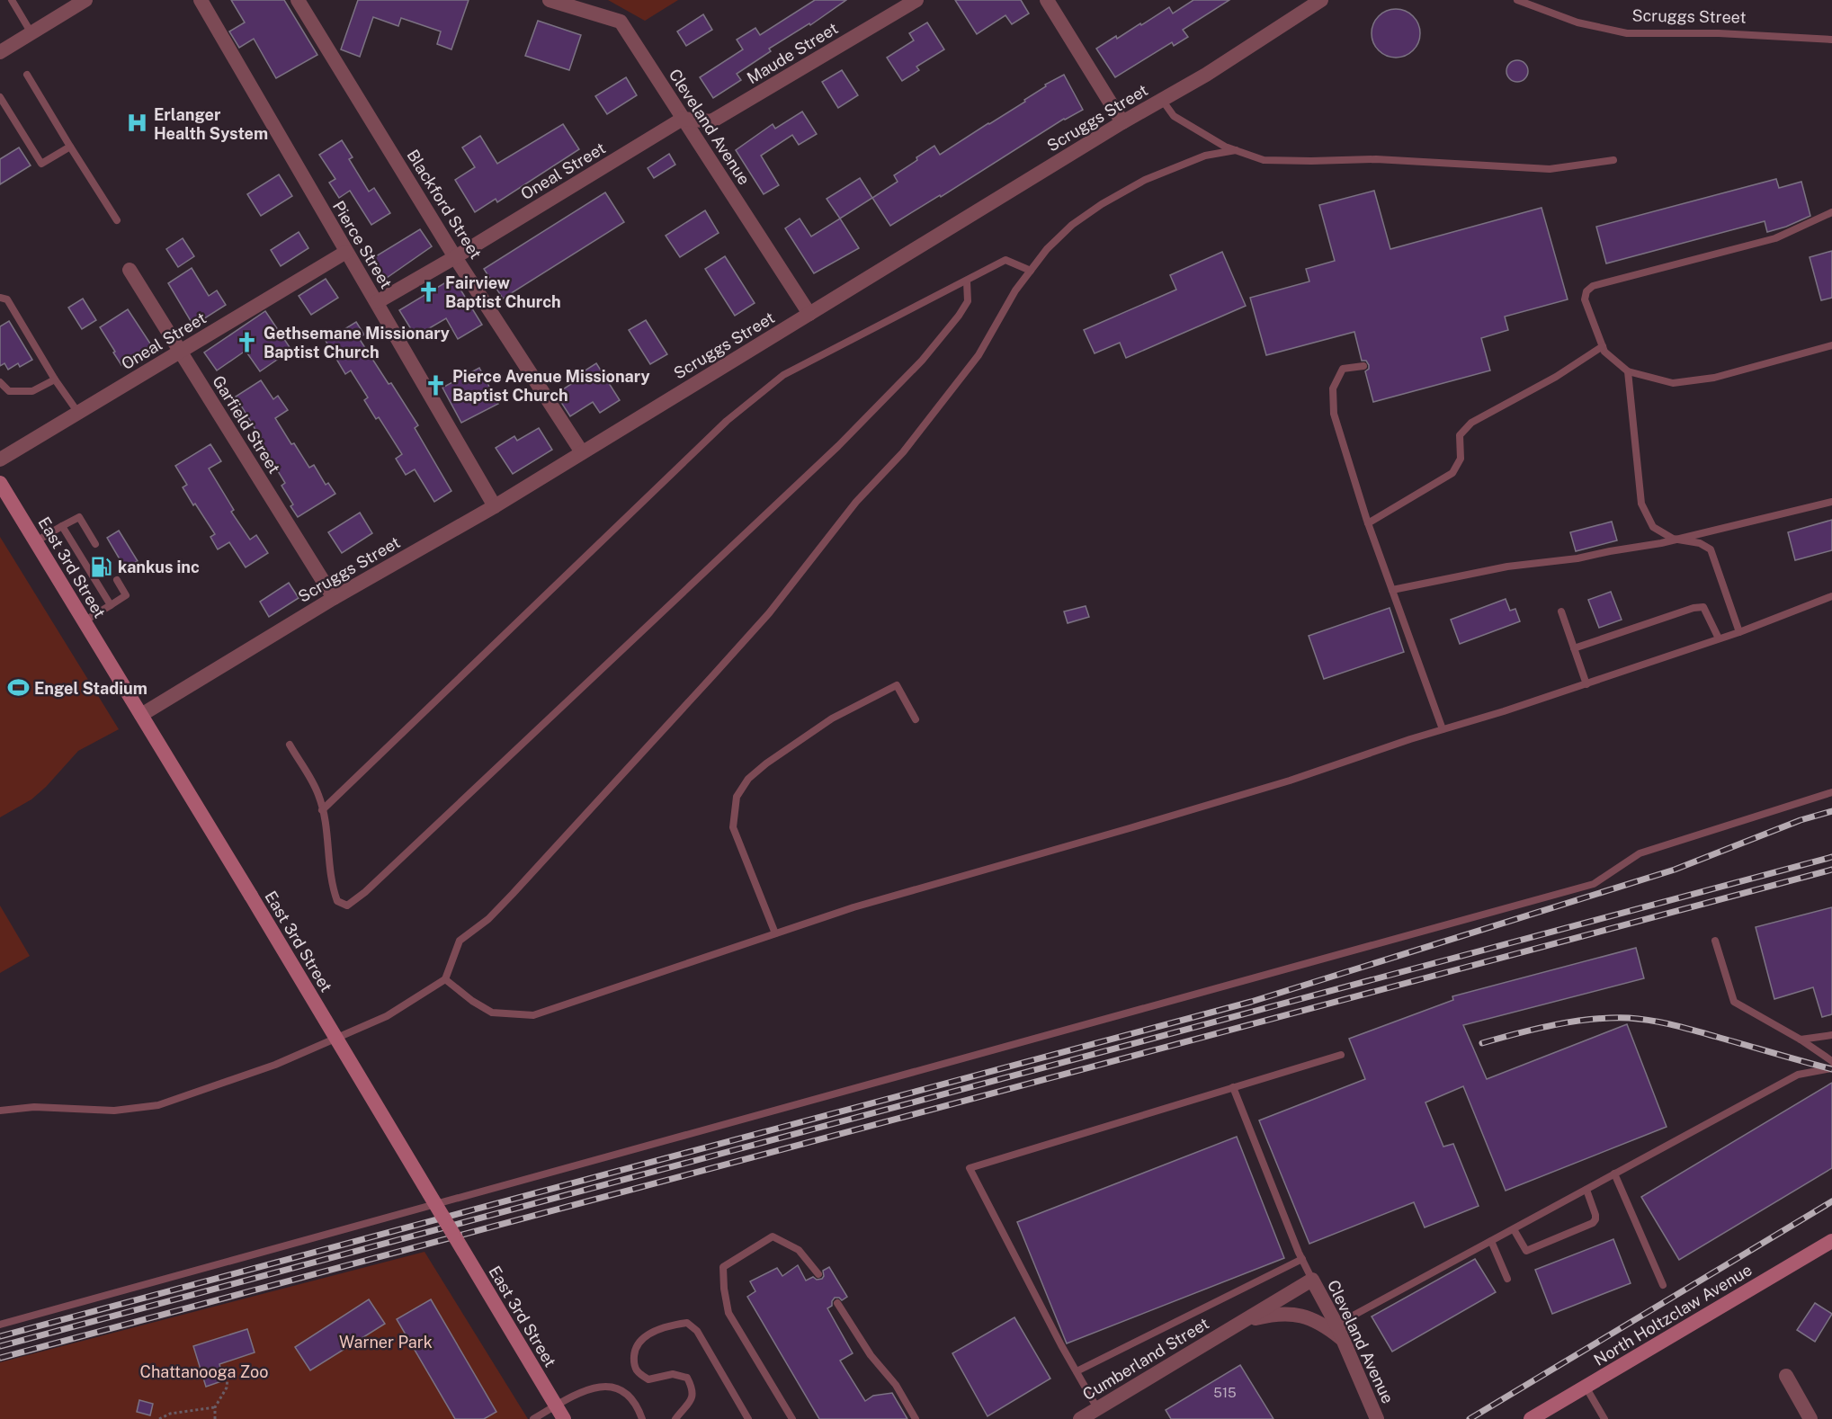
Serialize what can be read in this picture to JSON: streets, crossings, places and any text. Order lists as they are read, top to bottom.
{
  "streets": {
    "main road": ["East 3rd Street", "North Holtzclaw Avenue"],
    "street": [
      "Scruggs Street",
      "Maude Street",
      "Cleveland Avenue",
      "Oneal Street",
      "Blackford Street",
      "Pierce Street",
      "Garfield Street",
      "Cumberland Street"
    ]
  },
  "crossings": [
    ["Scruggs Street", "Cleveland Avenue"],
    ["Scruggs Street", "Blackford Street"],
    ["Scruggs Street", "Pierce Street"],
    ["Scruggs Street", "Garfield Street"],
    ["Scruggs Street", "East 3rd Street"],
    ["Maude Street", "Cleveland Avenue"],
    ["Maude Street", "Oneal Street"],
    ["Cleveland Avenue", "Oneal Street"],
    ["Cleveland Avenue", "Cumberland Street"],
    ["Oneal Street", "Blackford Street"],
    ["Oneal Street", "Pierce Street"],
    ["Oneal Street", "Garfield Street"]
  ],
  "parks": ["Warner Park", "Chattanooga Zoo"],
  "places": {
    "hospital": ["Erlanger Health System"],
    "church": ["Fairview Baptist Church", "Gethsemane Missionary Baptist Church", "Pierce Avenue Missionary Baptist Church"],
    "fuel station": ["kankus inc"],
    "sports": ["Engel Stadium"]
  },
  "house_numbers": ["515"]
}
